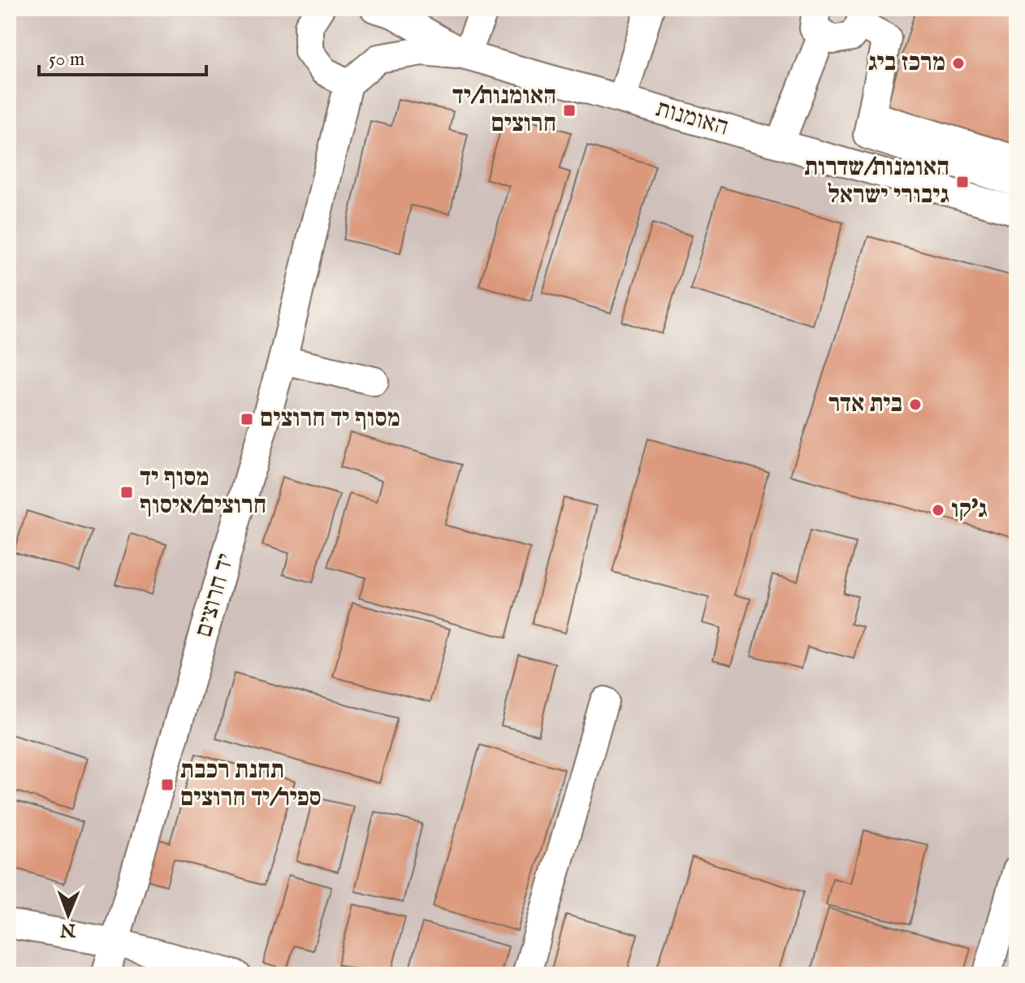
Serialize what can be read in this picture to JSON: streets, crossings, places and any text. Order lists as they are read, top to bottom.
{
  "streets": {
    "street": ["האומנות", "יד חרוצים"]
  },
  "places": {
    "other": ["מרכז ביג", "בית אדר", "ג'קו"],
    "transit": [
      "האומנות/יד חרוצים",
      "האומנות/שדרות גיבורי ישראל",
      "מסוף יד חרוצים",
      "מסוף יד חרוצים/איסוף",
      "תחנת רכבת ספיר/יד חרוצים"
    ]
  },
  "scale_bar": "50 m",
  "north": "bottom"
}
